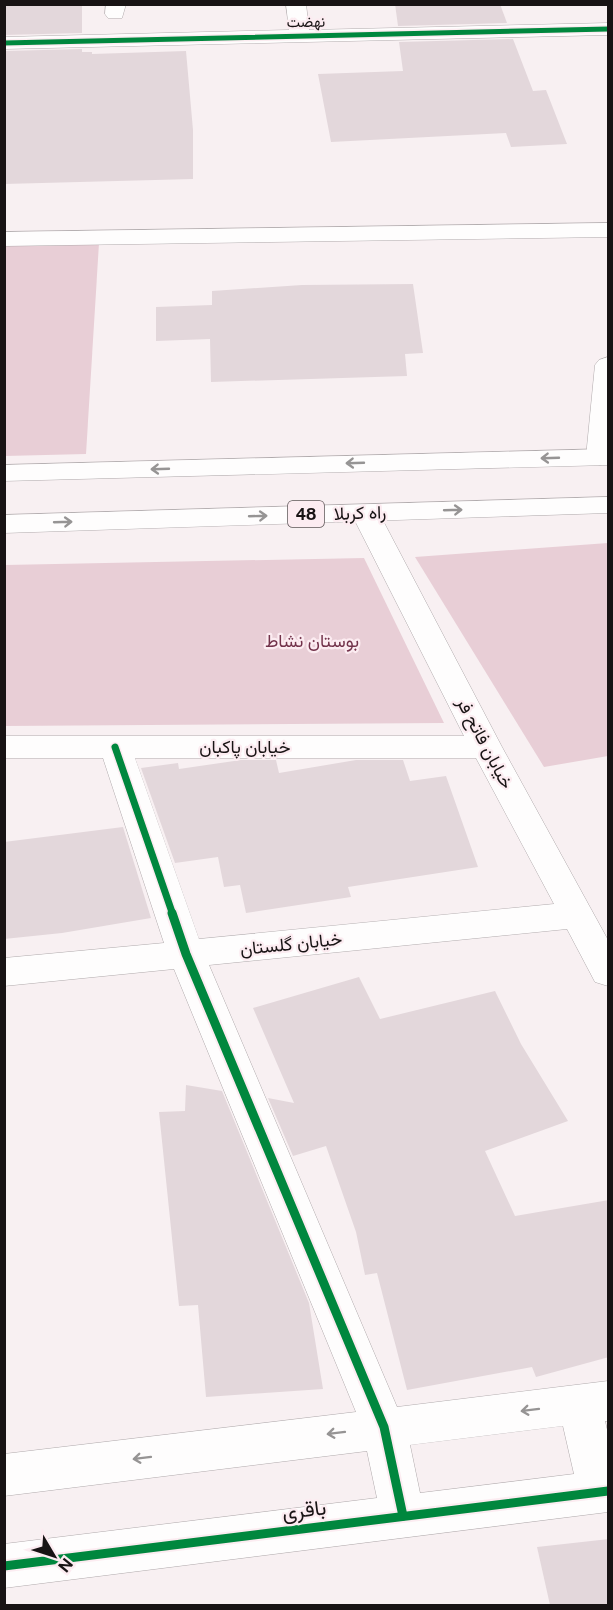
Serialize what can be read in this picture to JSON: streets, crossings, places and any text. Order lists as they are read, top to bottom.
{
  "streets": {
    "street": [
      "نهضت",
      "راه کربلا",
      "48",
      "خیابان فاتح فر",
      "خیابان پاکبان",
      "خیابان گلستان",
      "باقری"
    ]
  },
  "crossings": [
    ["راه کربلا", "خیابان فاتح فر"],
    ["خیابان فاتح فر", "خیابان پاکبان"],
    ["خیابان فاتح فر", "خیابان گلستان"]
  ],
  "parks": ["بوستان نشاط"],
  "north": "bottom right"
}
